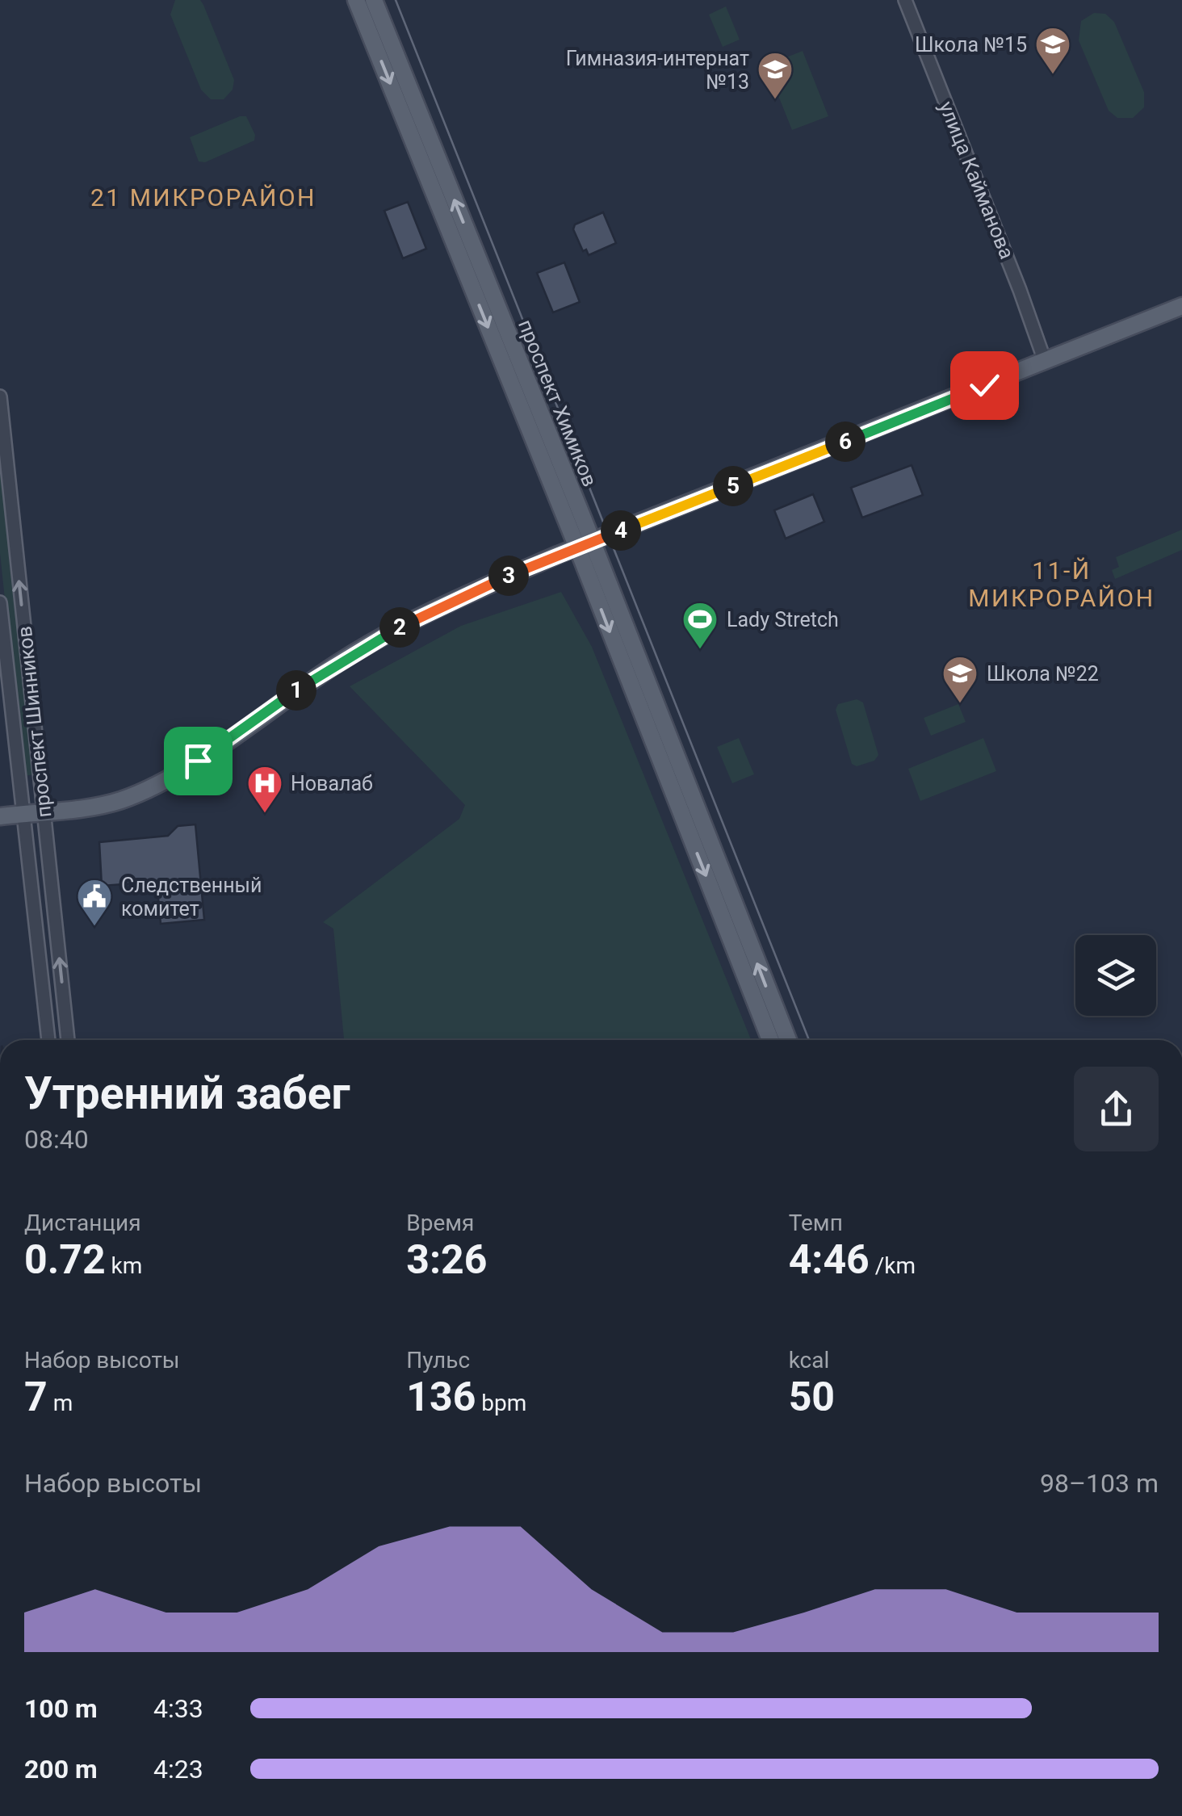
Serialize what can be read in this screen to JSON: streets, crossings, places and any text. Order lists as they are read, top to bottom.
{
  "streets": {
    "main road": ["проспект Химиков"],
    "street": ["улица Кайманова", "проспект Шинников"]
  },
  "districts": ["21 МИКРОРАЙОН", "11-Й МИКРОРАЙОН"],
  "places": {
    "school or university": ["Школа №15", "Гимназия-интернат №13", "Школа №22"],
    "sports": ["Lady Stretch"],
    "hospital": ["Новалаб"],
    "public building": ["Следственный комитет"]
  },
  "page": {
    "pins": [
      "6",
      "5",
      "4",
      "3",
      "2",
      "1"
    ],
    "heading": ["Утренний забег", "08:40"],
    "stats": [
      ["Дистанция", "0.72 km"],
      ["Время", "3:26"],
      ["Темп", "4:46 /km"],
      ["Набор высоты", "7 m"],
      ["Пульс", "136 bpm"],
      ["kcal", "50"]
    ],
    "chart": ["Набор высоты", "98–103 m"],
    "list": [
      {
        "name": "100 m",
        "note": "4:33"
      },
      {
        "name": "200 m",
        "note": "4:23"
      }
    ]
  }
}
